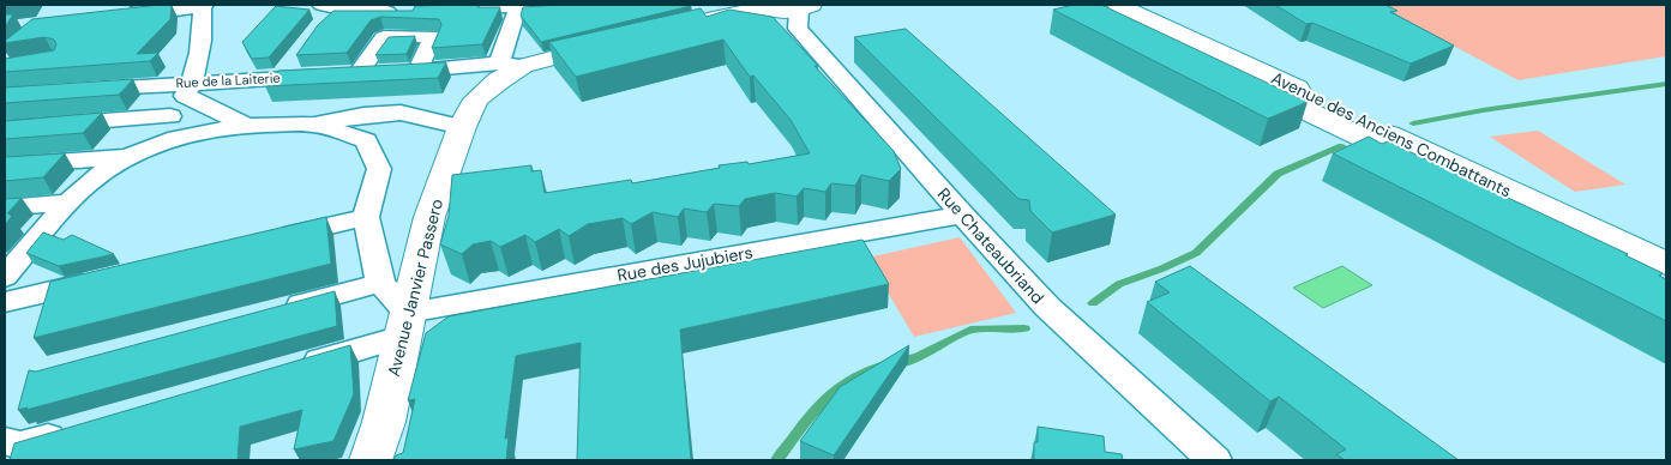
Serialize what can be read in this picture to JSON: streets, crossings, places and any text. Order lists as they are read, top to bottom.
{
  "streets": {
    "main road": ["Avenue des Anciens Combattants", "Avenue Janvier Passero"],
    "street": ["Rue de la Laiterie", "Rue Chateaubriand", "Rue des Jujubiers"]
  },
  "crossings": [
    ["Rue de la Laiterie", "Avenue Janvier Passero"],
    ["Rue Chateaubriand", "Rue des Jujubiers"],
    ["Rue des Jujubiers", "Avenue Janvier Passero"]
  ]
}
